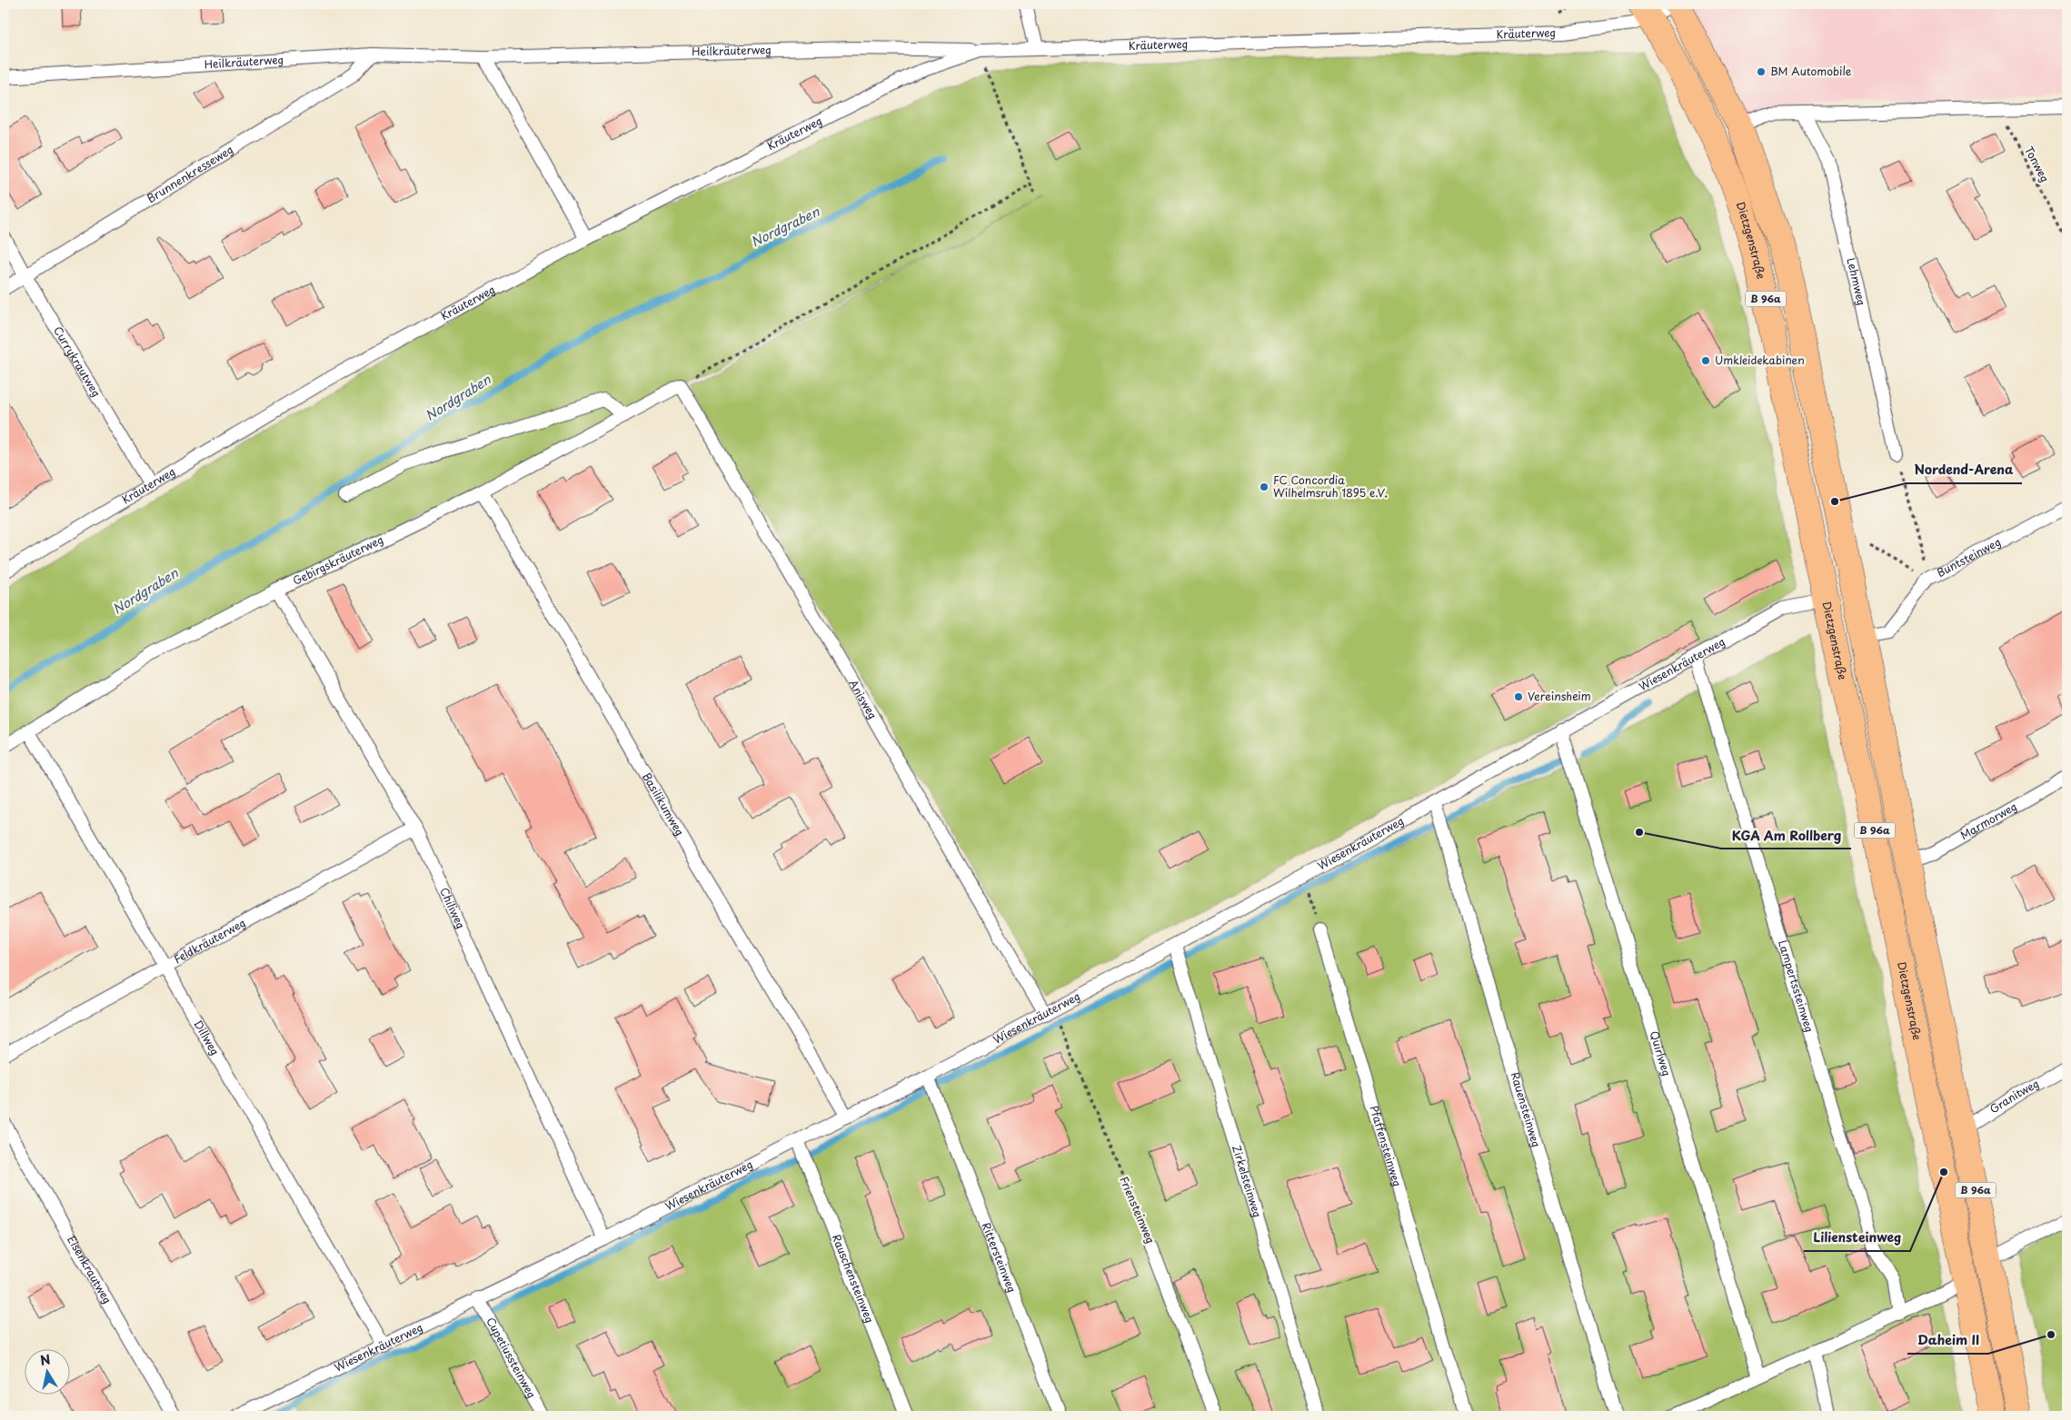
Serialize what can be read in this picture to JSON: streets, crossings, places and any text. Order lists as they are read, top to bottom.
{
  "streets": {
    "main road": ["Dietzgenstraße", "B 96a"],
    "lane": [
      "Kräuterweg",
      "Heilkräuterweg",
      "Brunnenkresseweg",
      "Lehmweg",
      "Currykrautweg",
      "Buntsteinweg",
      "Gebirgskräuterweg",
      "Wiesenkräuterweg",
      "Anisweg",
      "Basilikumweg",
      "Marmorweg",
      "Chiliweg",
      "Feldkräuterweg",
      "Lampertssteinweg",
      "Dillweg",
      "Quirlweg",
      "Granitweg",
      "Rauensteinweg",
      "Pfaffensteinweg",
      "Zirkelsteinweg",
      "Friensteinweg",
      "Rittersteinweg",
      "Eisenkrautweg",
      "Rauschensteinweg",
      "Cupetiussteinweg"
    ],
    "path": ["Tonweg"]
  },
  "crossings": [
    ["Kräuterweg", "Heilkräuterweg"],
    ["Kräuterweg", "Dietzgenstraße"],
    ["Kräuterweg", "B 96a"],
    ["Kräuterweg", "Currykrautweg"],
    ["Heilkräuterweg", "Brunnenkresseweg"],
    ["Brunnenkresseweg", "Currykrautweg"],
    ["Dietzgenstraße", "Wiesenkräuterweg"],
    ["B 96a", "Buntsteinweg"],
    ["B 96a", "Marmorweg"],
    ["B 96a", "Granitweg"],
    ["Gebirgskräuterweg", "Anisweg"],
    ["Gebirgskräuterweg", "Basilikumweg"],
    ["Gebirgskräuterweg", "Chiliweg"],
    ["Gebirgskräuterweg", "Dillweg"],
    ["Wiesenkräuterweg", "Anisweg"],
    ["Wiesenkräuterweg", "Basilikumweg"],
    ["Wiesenkräuterweg", "Chiliweg"],
    ["Wiesenkräuterweg", "Lampertssteinweg"],
    ["Wiesenkräuterweg", "Dillweg"],
    ["Wiesenkräuterweg", "Quirlweg"],
    ["Wiesenkräuterweg", "Rauensteinweg"],
    ["Wiesenkräuterweg", "Zirkelsteinweg"],
    ["Wiesenkräuterweg", "Friensteinweg"],
    ["Wiesenkräuterweg", "Rittersteinweg"],
    ["Wiesenkräuterweg", "Rauschensteinweg"],
    ["Wiesenkräuterweg", "Cupetiussteinweg"],
    ["Anisweg", "Friensteinweg"],
    ["Chiliweg", "Feldkräuterweg"],
    ["Feldkräuterweg", "Dillweg"]
  ],
  "water": ["Nordgraben"],
  "places": [
    "BM Automobile",
    "Umkleidekabinen",
    "FC Concordia Wilhelmsruh 1895 e.V.",
    "Nordend-Arena",
    "Vereinsheim",
    "KGA Am Rollberg",
    "Liliensteinweg",
    "Daheim II"
  ],
  "north": "top"
}
